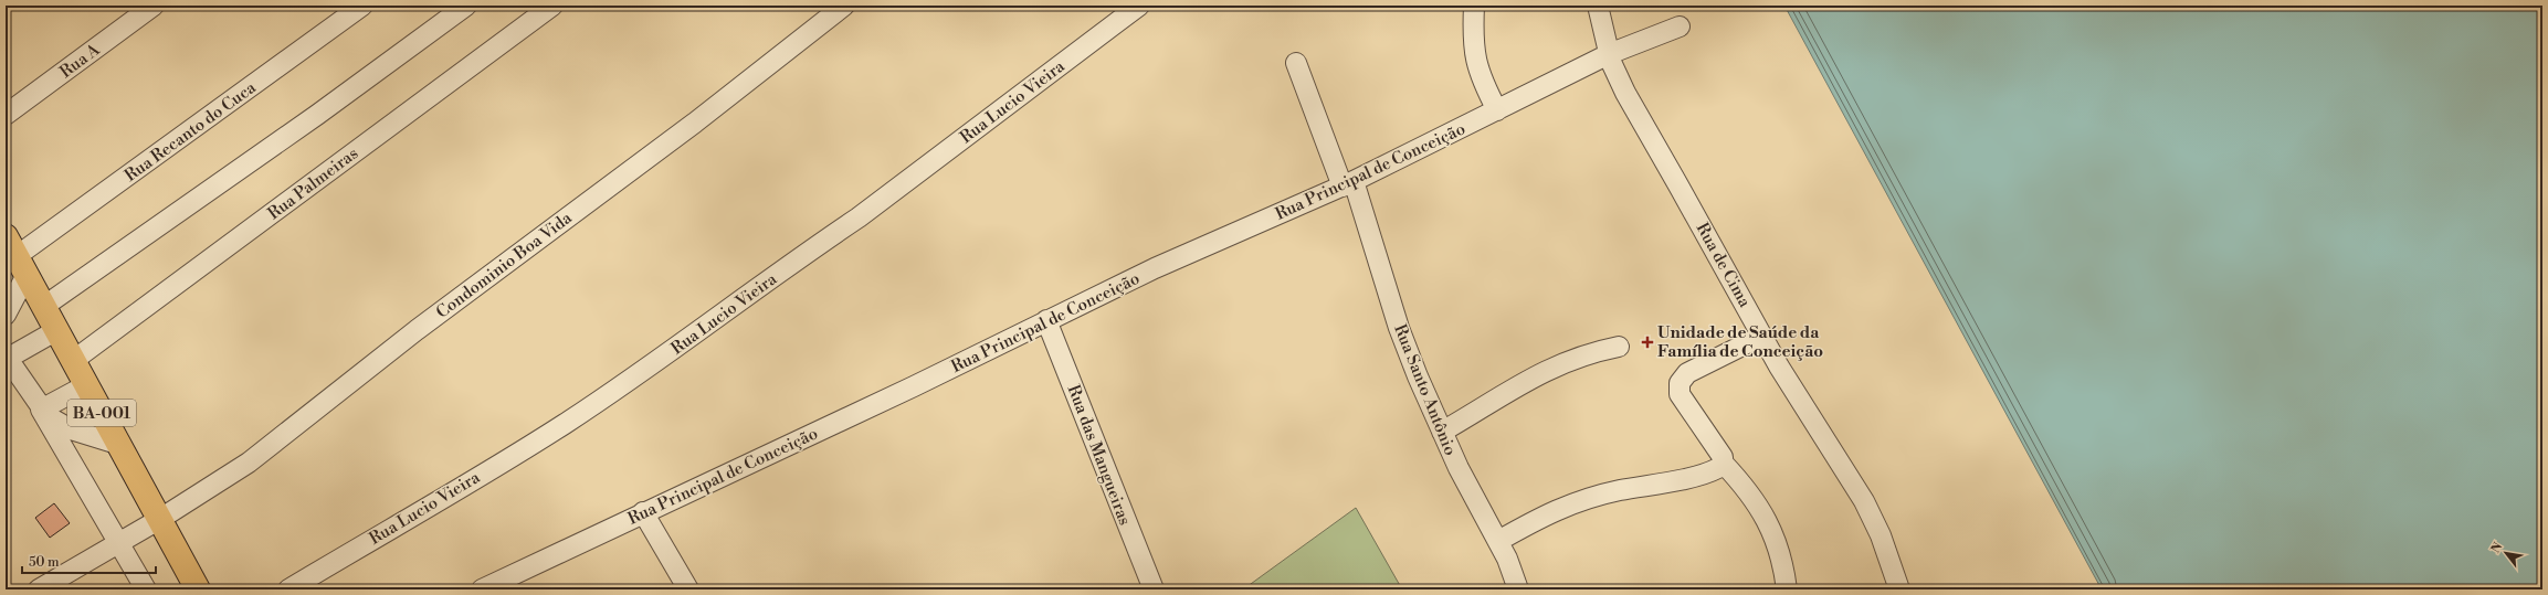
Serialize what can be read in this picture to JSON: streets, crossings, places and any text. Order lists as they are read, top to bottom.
{
  "streets": {
    "main road": ["BA-001"],
    "street": [
      "Rua A",
      "Rua Lucio Vieira",
      "Rua Recanto do Cuca",
      "Rua Principal de Conceição",
      "Rua Palmeiras",
      "Condominio Boa Vida",
      "Rua de Cima",
      "Rua Santo Antônio",
      "Rua das Mangueiras"
    ]
  },
  "crossings": [
    ["Rua Recanto do Cuca", "BA-001"],
    ["Rua Principal de Conceição", "Rua de Cima"],
    ["Rua Principal de Conceição", "Rua Santo Antônio"],
    ["Rua Principal de Conceição", "Rua das Mangueiras"],
    ["Rua Palmeiras", "BA-001"],
    ["Condominio Boa Vida", "BA-001"]
  ],
  "places": {
    "health": ["Unidade de Saúde da Família de Conceição"]
  },
  "scale_bar": "50 m",
  "north": "top left"
}
